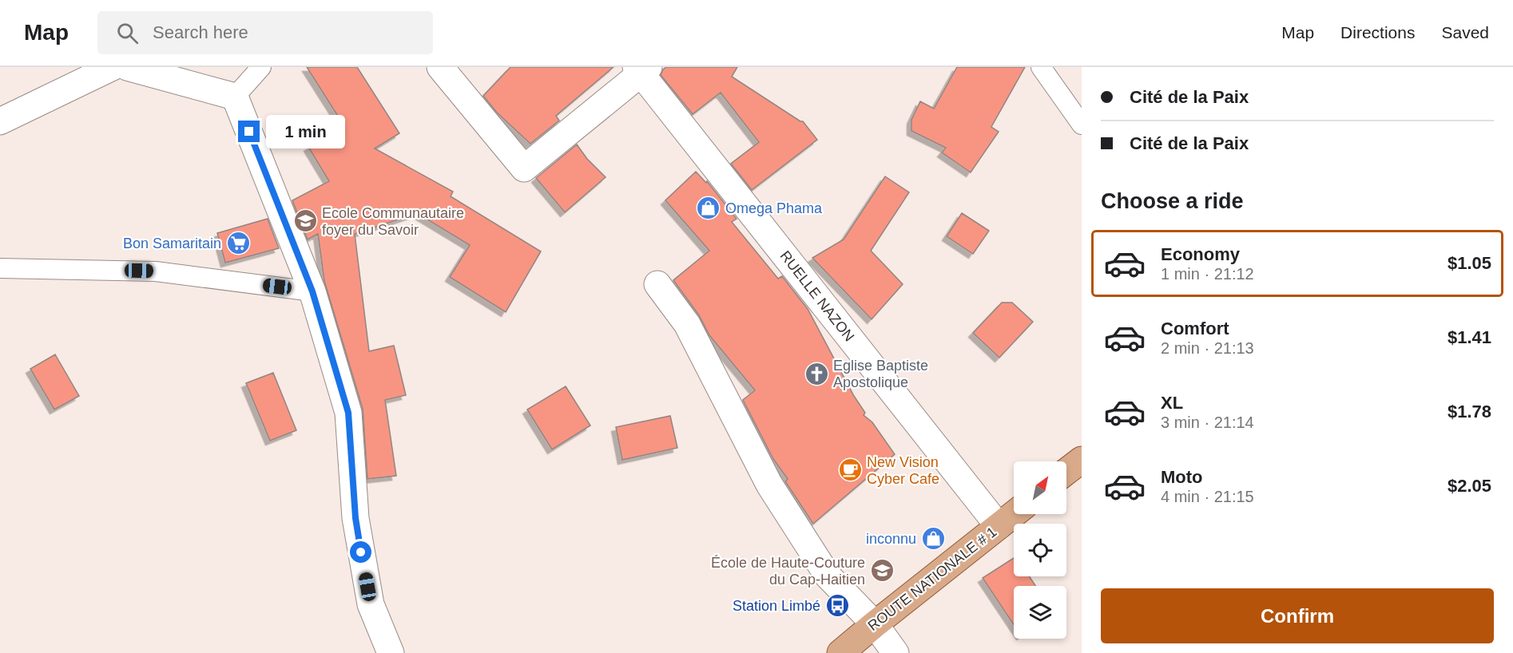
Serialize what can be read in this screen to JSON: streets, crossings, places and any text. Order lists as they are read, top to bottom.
{
  "streets": {
    "main road": ["ROUTE NATIONALE # 1"],
    "street": ["RUELLE NAZON"]
  },
  "crossings": [
    ["RUELLE NAZON", "ROUTE NATIONALE # 1"]
  ],
  "places": {
    "shop": ["Omega Phama", "inconnu"],
    "school or university": ["Ecole Communautaire foyer du Savoir", "École de Haute-Couture du Cap-Haitien"],
    "supermarket": ["Bon Samaritain"],
    "church": ["Eglise Baptiste Apostolique"],
    "cafe": ["New Vision Cyber Cafe"],
    "bus stop": ["Station Limbé"]
  },
  "north": "top right",
  "page": {
    "header": "Map",
    "search": "Search here",
    "nav": ["Map", "Directions", "Saved"],
    "banner": ["Cité de la Paix", "Cité de la Paix"],
    "bubble": "1 min",
    "heading": "Choose a ride",
    "list": [
      {
        "name": "Economy",
        "note": "1 min · 21:12",
        "value": "$1.05"
      },
      {
        "name": "Comfort",
        "note": "2 min · 21:13",
        "value": "$1.41"
      },
      {
        "name": "XL",
        "note": "3 min · 21:14",
        "value": "$1.78"
      },
      {
        "name": "Moto",
        "note": "4 min · 21:15",
        "value": "$2.05"
      }
    ],
    "buttons": "Confirm"
  }
}
